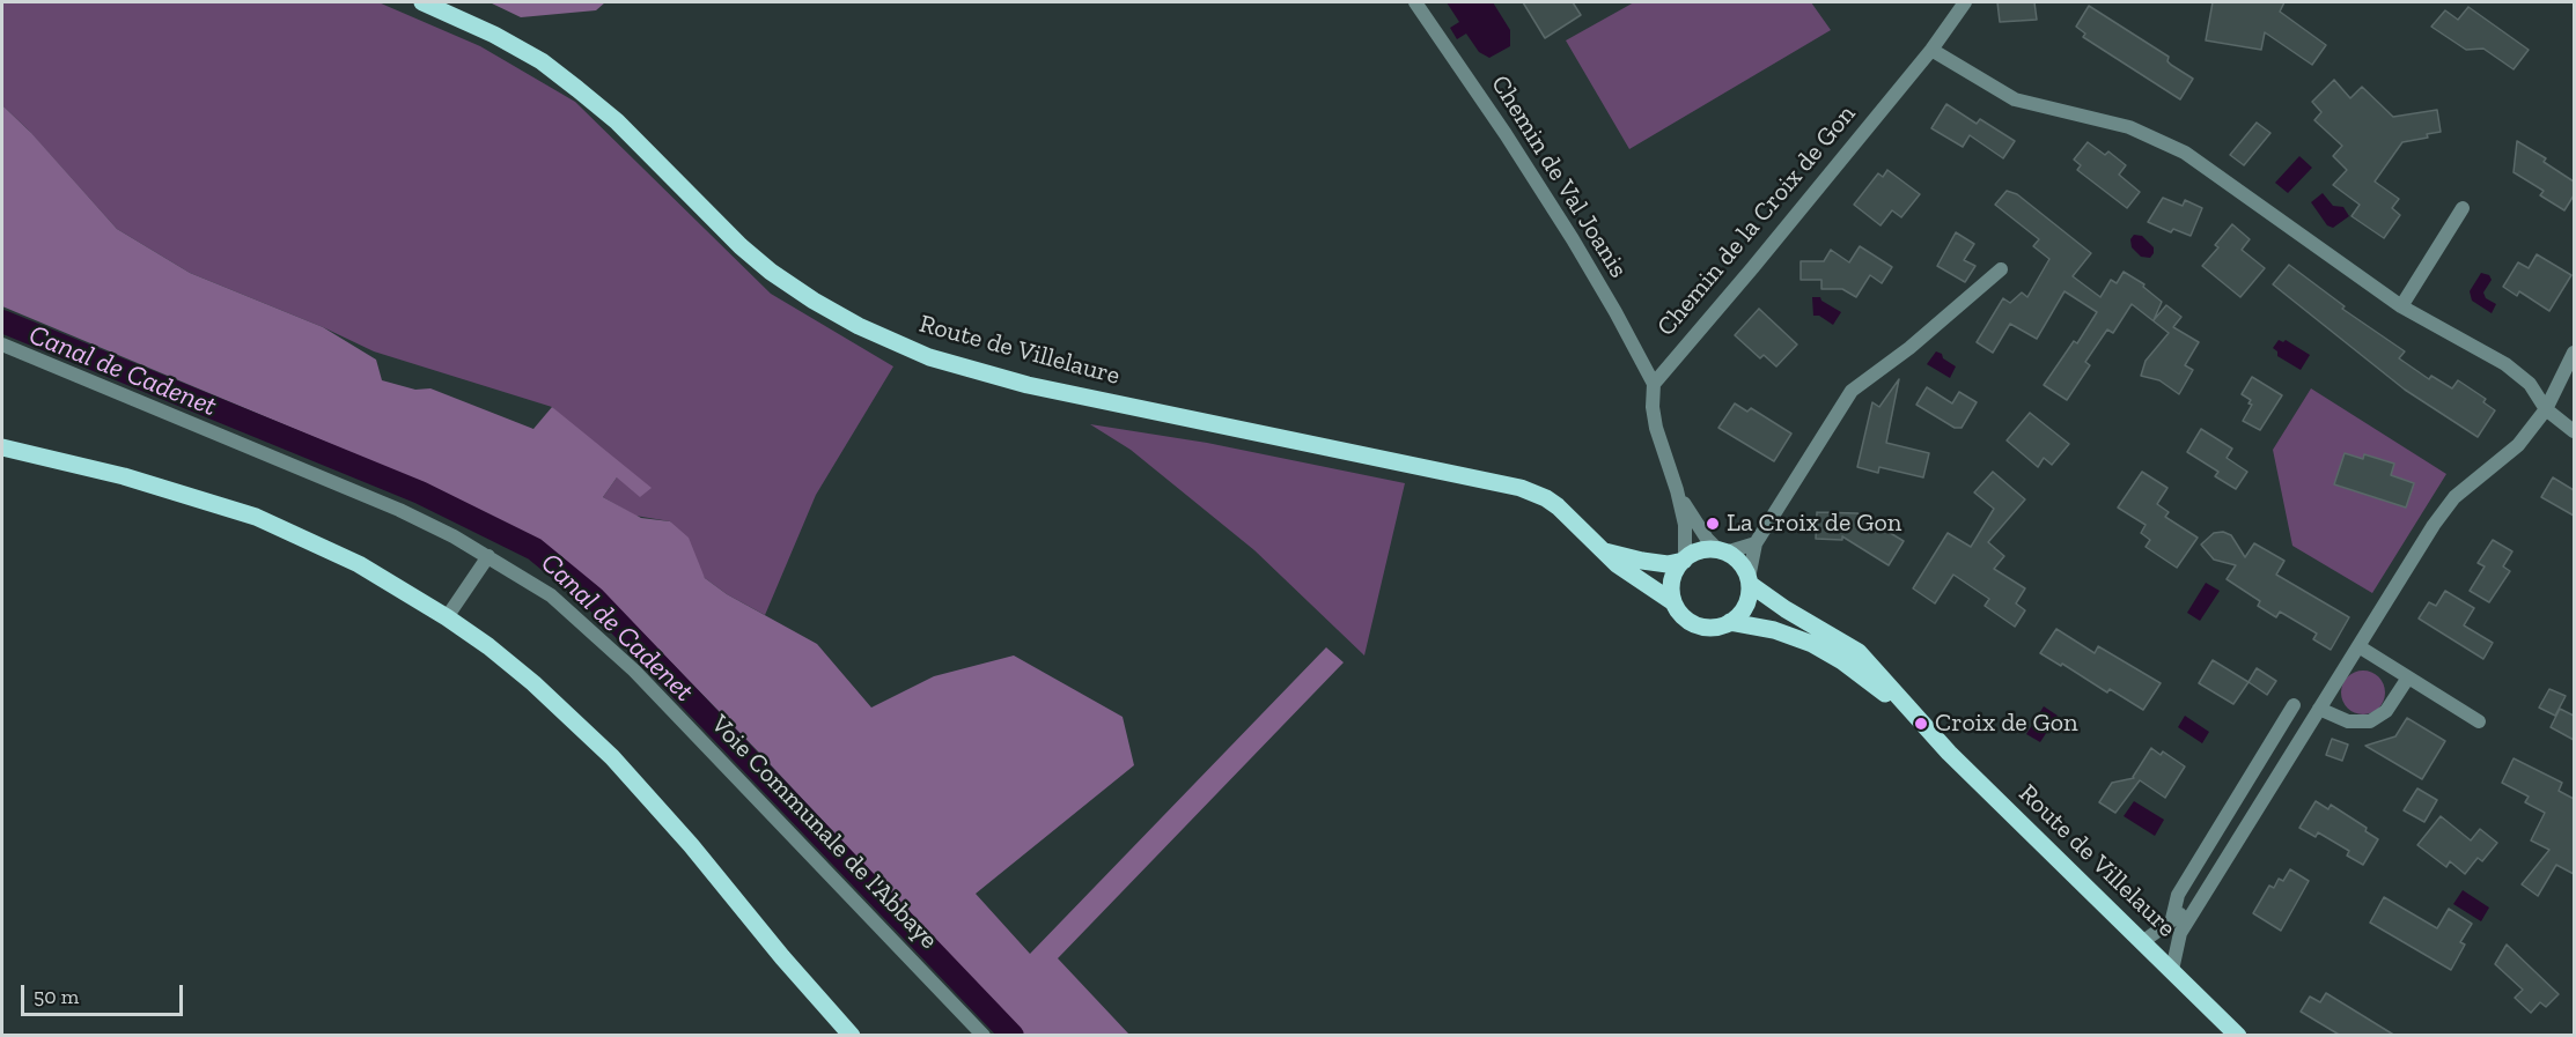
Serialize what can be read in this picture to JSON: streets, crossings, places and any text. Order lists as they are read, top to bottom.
{
  "streets": {
    "main road": ["Route de Villelaure"],
    "street": ["Chemin de Val Joanis", "Chemin de la Croix de Gon", "Voie Communale de l'Abbaye"]
  },
  "crossings": [
    ["Chemin de Val Joanis", "Chemin de la Croix de Gon"]
  ],
  "water": ["Canal de Cadenet"],
  "places": ["La Croix de Gon", "Croix de Gon"],
  "scale_bar": "50 m"
}
